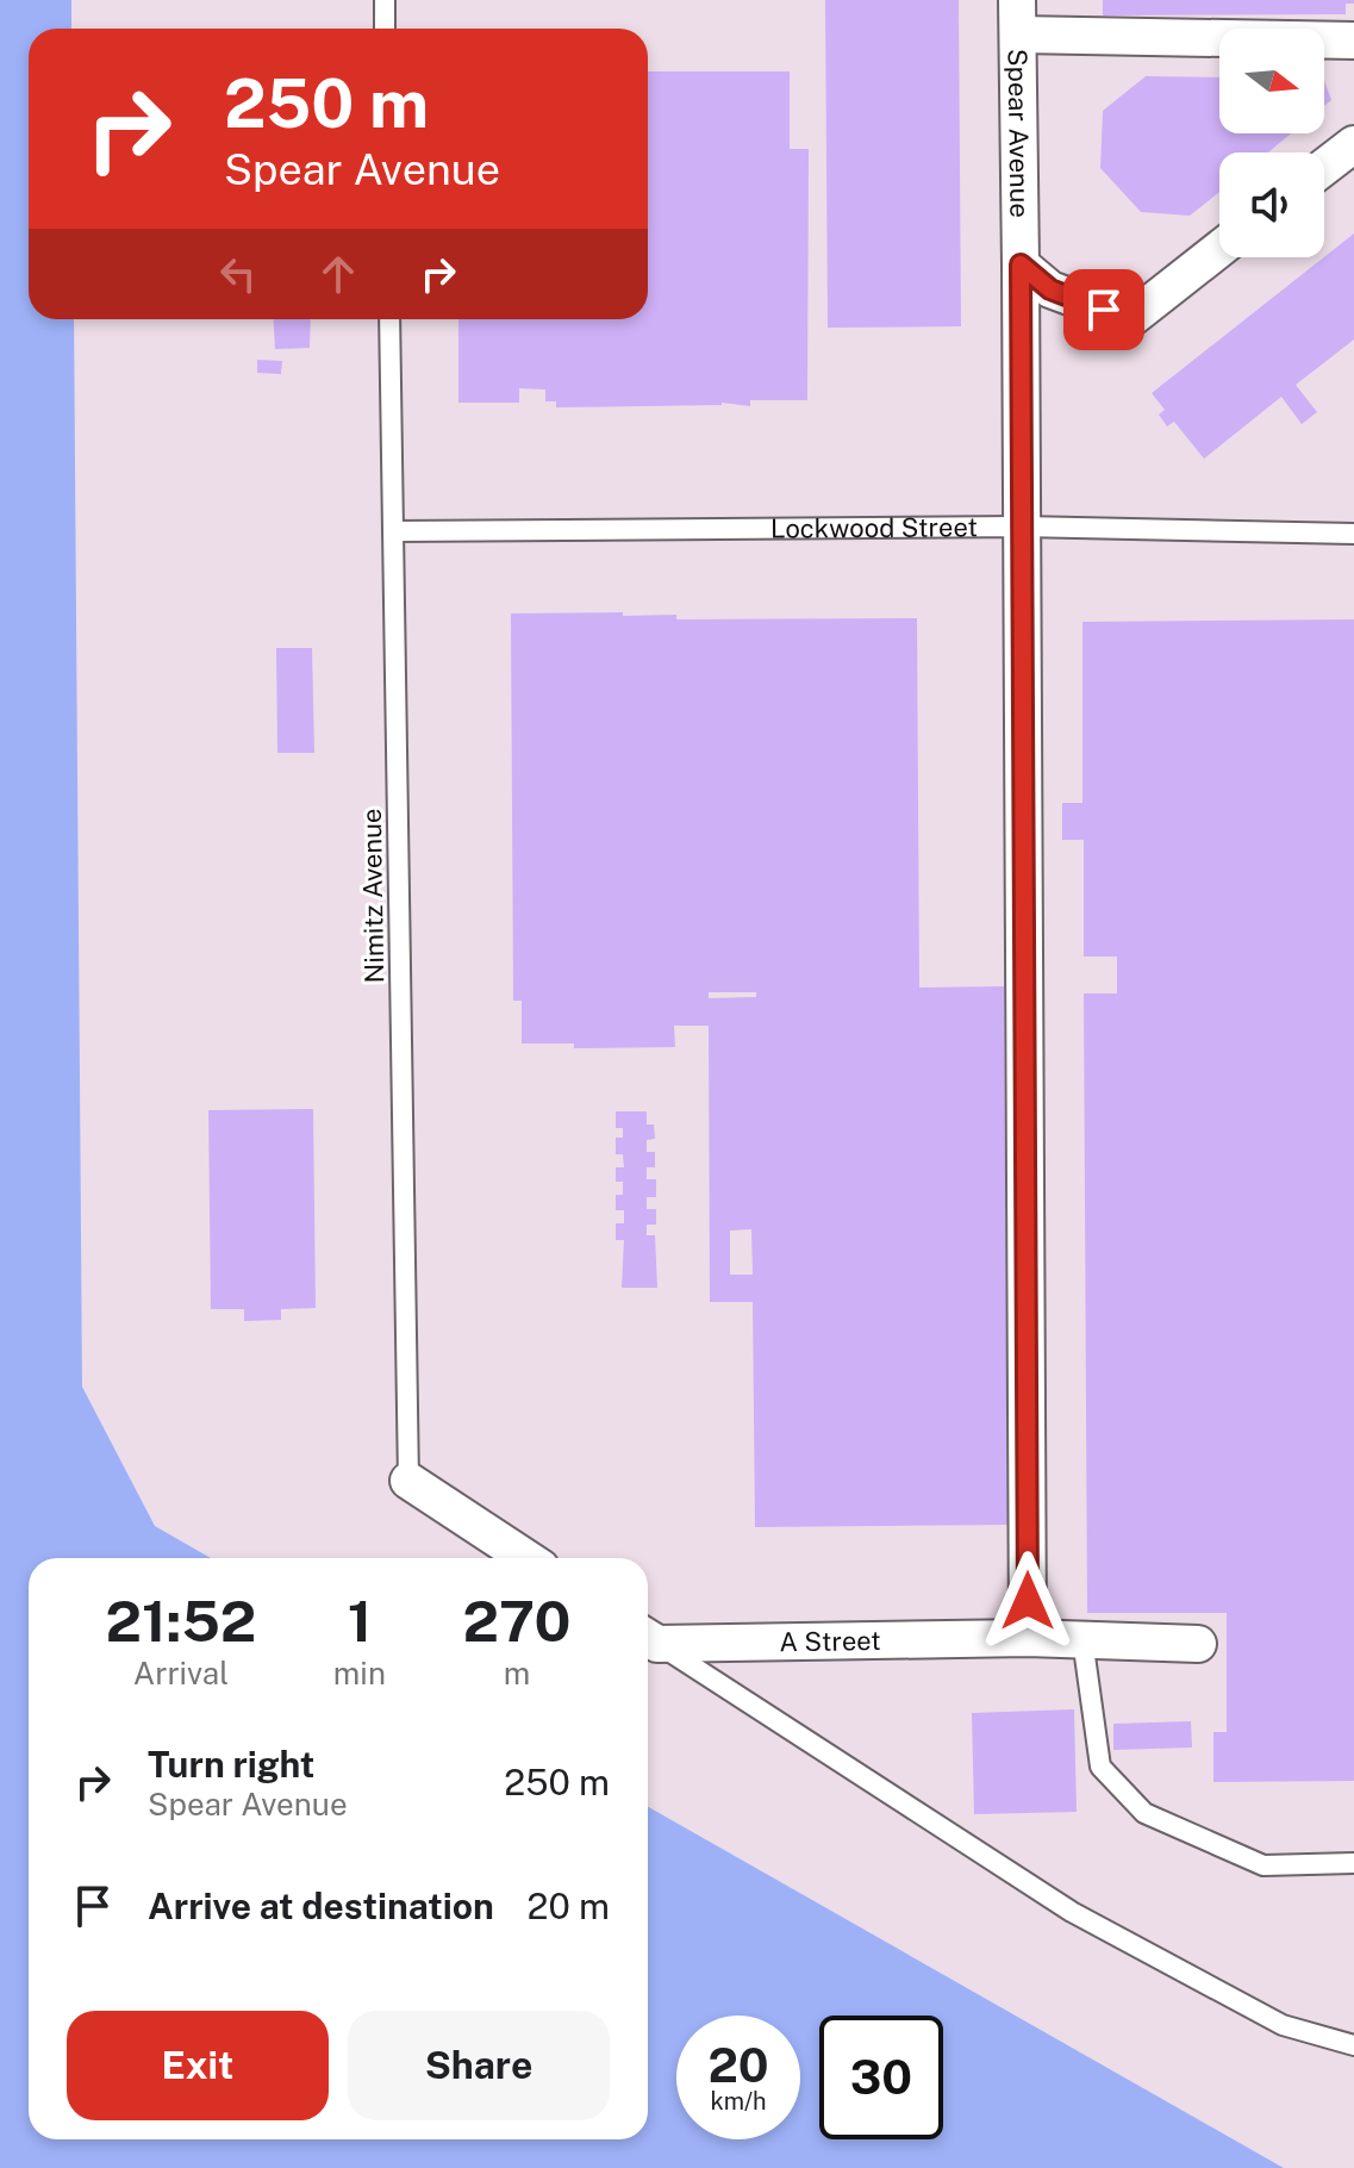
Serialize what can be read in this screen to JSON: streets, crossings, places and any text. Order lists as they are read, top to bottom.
{
  "streets": {
    "street": ["Spear Avenue", "A Street"],
    "lane": ["Lockwood Street", "Nimitz Avenue"]
  },
  "crossings": [
    ["Spear Avenue", "Lockwood Street"],
    ["Spear Avenue", "A Street"],
    ["Lockwood Street", "Nimitz Avenue"]
  ],
  "north": "right",
  "page": {
    "turn": ["250 m", "Spear Avenue"],
    "eta": [
      "21:52",
      "Arrival",
      "1",
      "min",
      "270",
      "m"
    ],
    "list": [
      {
        "name": "Turn right",
        "note": "Spear Avenue",
        "value": "250 m"
      },
      {
        "name": "Arrive at destination",
        "value": "20 m"
      }
    ],
    "buttons": ["Exit", "Share"],
    "speed": "20 km/h",
    "limit": "30"
  }
}
